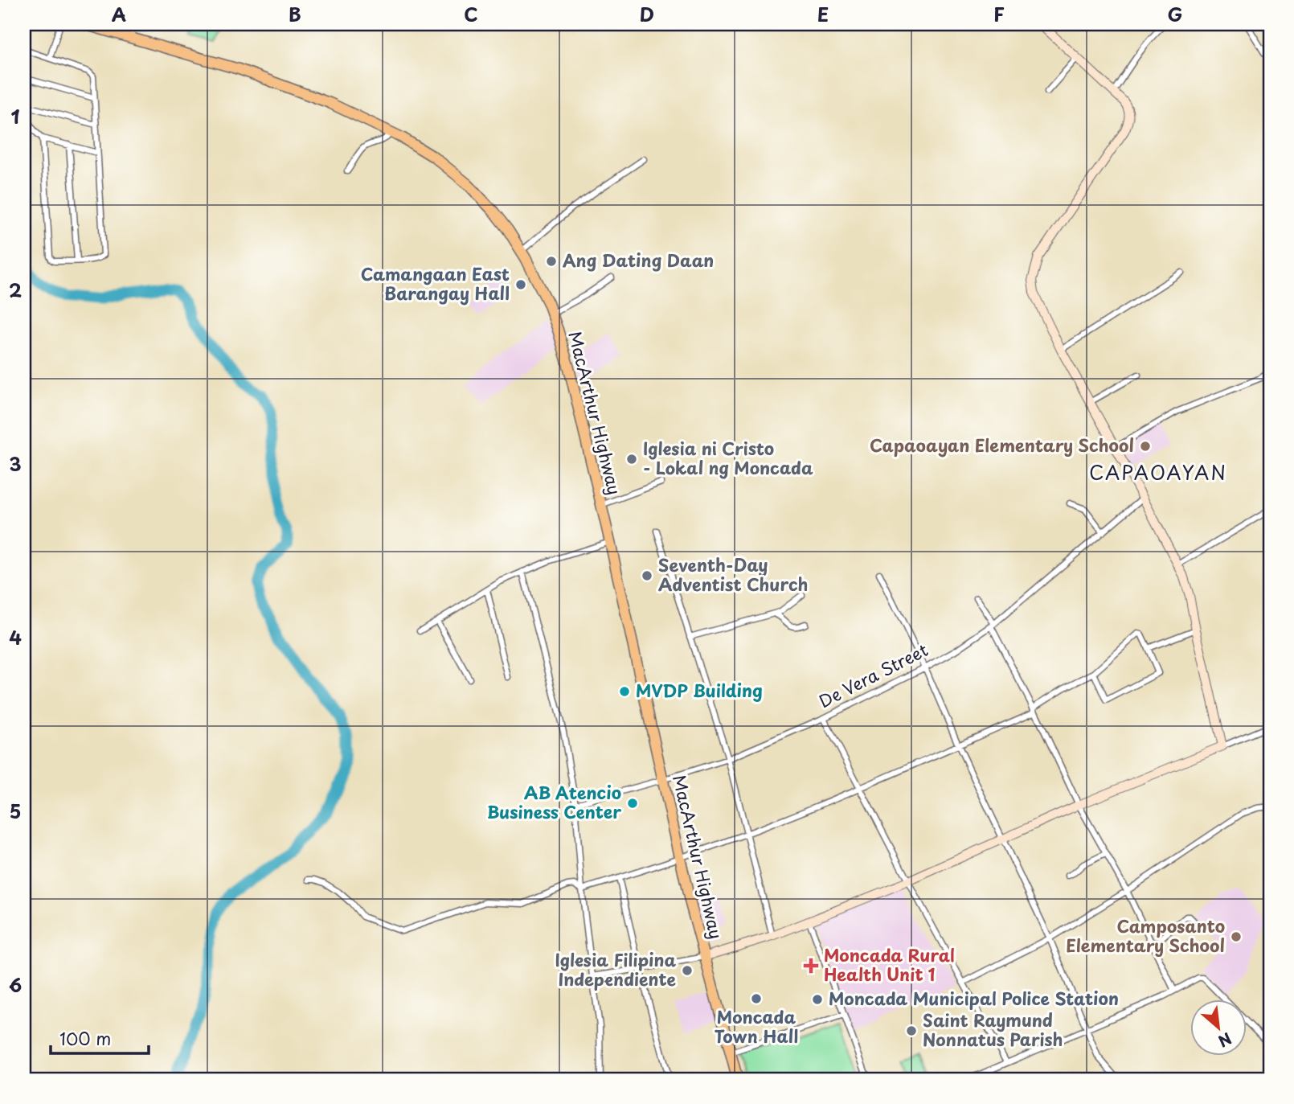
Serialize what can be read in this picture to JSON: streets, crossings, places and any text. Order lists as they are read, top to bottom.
{
  "streets": {
    "highway": ["MacArthur Highway"],
    "street": ["De Vera Street"]
  },
  "crossings": [
    ["MacArthur Highway", "De Vera Street"]
  ],
  "districts": ["CAPAOAYAN"],
  "places": {
    "other": [
      "Ang Dating Daan",
      "Camangaan East Barangay Hall",
      "Capaoayan Elementary School",
      "Iglesia ni Cristo - Lokal ng Moncada",
      "Seventh-Day Adventist Church",
      "MVDP Building",
      "AB Atencio Business Center",
      "Camposanto Elementary School",
      "Iglesia Filipina Independiente",
      "Moncada Town Hall",
      "Moncada Municipal Police Station",
      "Saint Raymund Nonnatus Parish"
    ],
    "health": ["Moncada Rural Health Unit 1"]
  },
  "scale_bar": "100 m",
  "north": "bottom right",
  "grid": {
    "columns": [
      "A",
      "B",
      "C",
      "D",
      "E",
      "F",
      "G"
    ],
    "rows": [
      "1",
      "2",
      "3",
      "4",
      "5",
      "6"
    ]
  }
}
